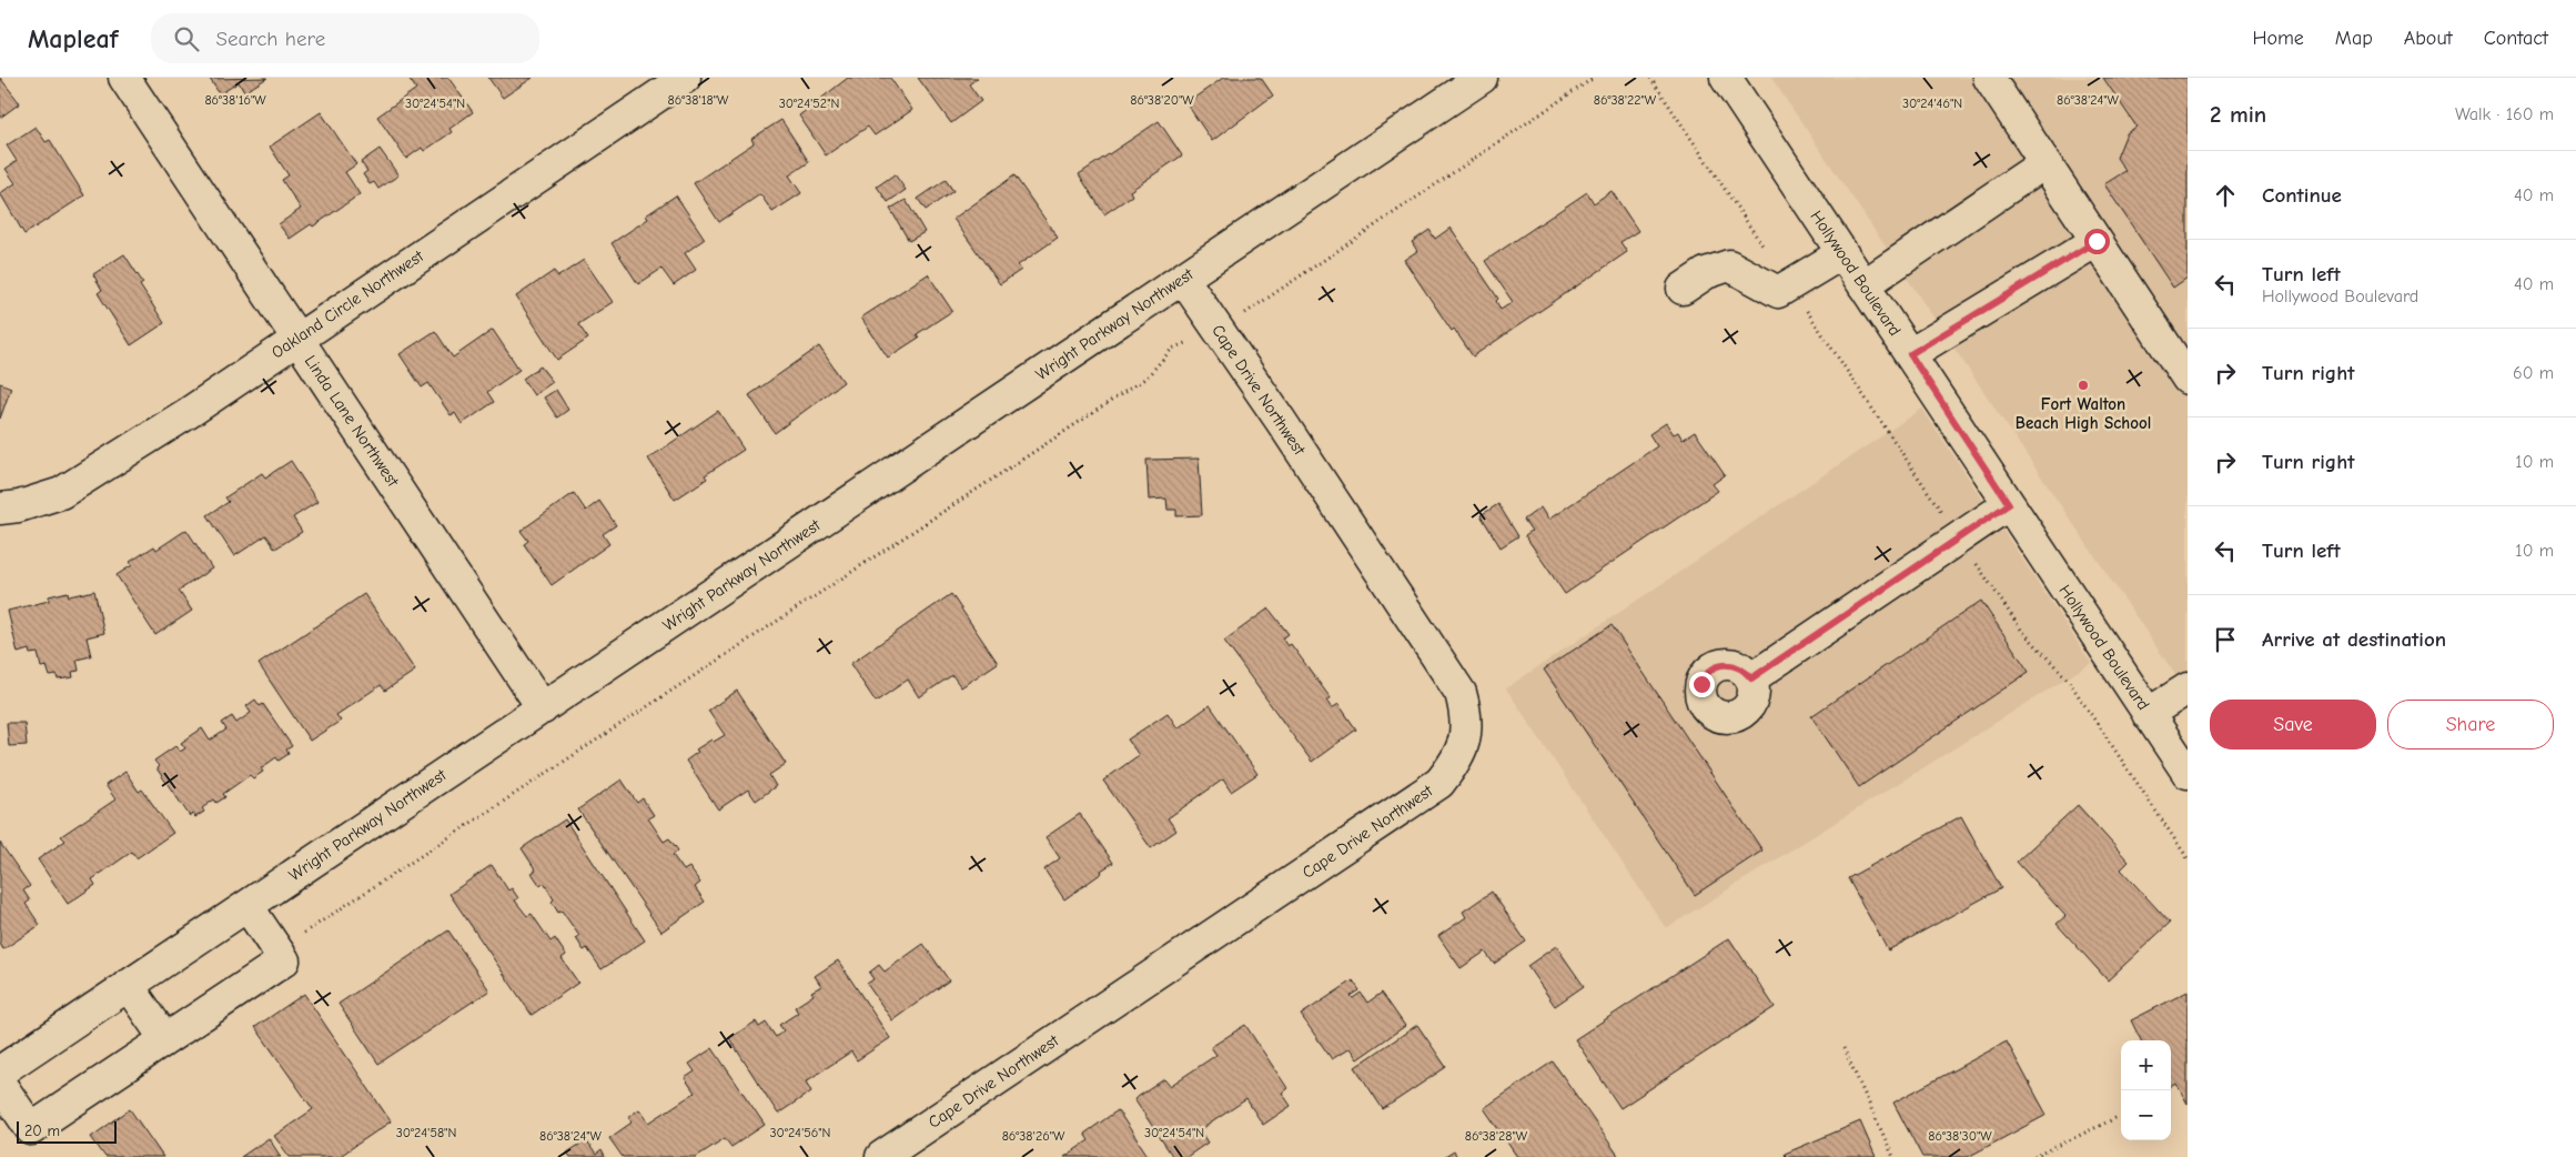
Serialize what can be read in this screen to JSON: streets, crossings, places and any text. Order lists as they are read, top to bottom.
{
  "streets": {
    "street": [
      "Hollywood Boulevard",
      "Oakland Circle Northwest",
      "Wright Parkway Northwest",
      "Cape Drive Northwest",
      "Linda Lane Northwest"
    ]
  },
  "crossings": [
    ["Oakland Circle Northwest", "Linda Lane Northwest"],
    ["Wright Parkway Northwest", "Cape Drive Northwest"],
    ["Wright Parkway Northwest", "Linda Lane Northwest"]
  ],
  "places": ["Fort Walton Beach High School"],
  "scale_bar": "20 m",
  "page": {
    "header": "Mapleaf",
    "search": "Search here",
    "nav": [
      "Home",
      "Map",
      "About",
      "Contact"
    ],
    "heading": ["2 min", "Walk · 160 m"],
    "list": [
      ["Continue", "40 m"],
      ["Turn left", "Hollywood Boulevard", "40 m"],
      ["Turn right", "60 m"],
      ["Turn right", "10 m"],
      ["Turn left", "10 m"],
      "Arrive at destination"
    ],
    "buttons": ["Save", "Share"],
    "map_buttons": ["+", "−"],
    "scale": "20 m"
  },
  "coordinates": [
    "86°38'16\"W",
    "86°38'18\"W",
    "86°38'22\"W",
    "86°38'24\"W",
    "86°38'20\"W",
    "30°24'46\"N",
    "30°24'54\"N",
    "30°24'52\"N",
    "30°24'58\"N",
    "30°24'56\"N",
    "86°38'26\"W",
    "86°38'28\"W",
    "86°38'30\"W"
  ]
}
